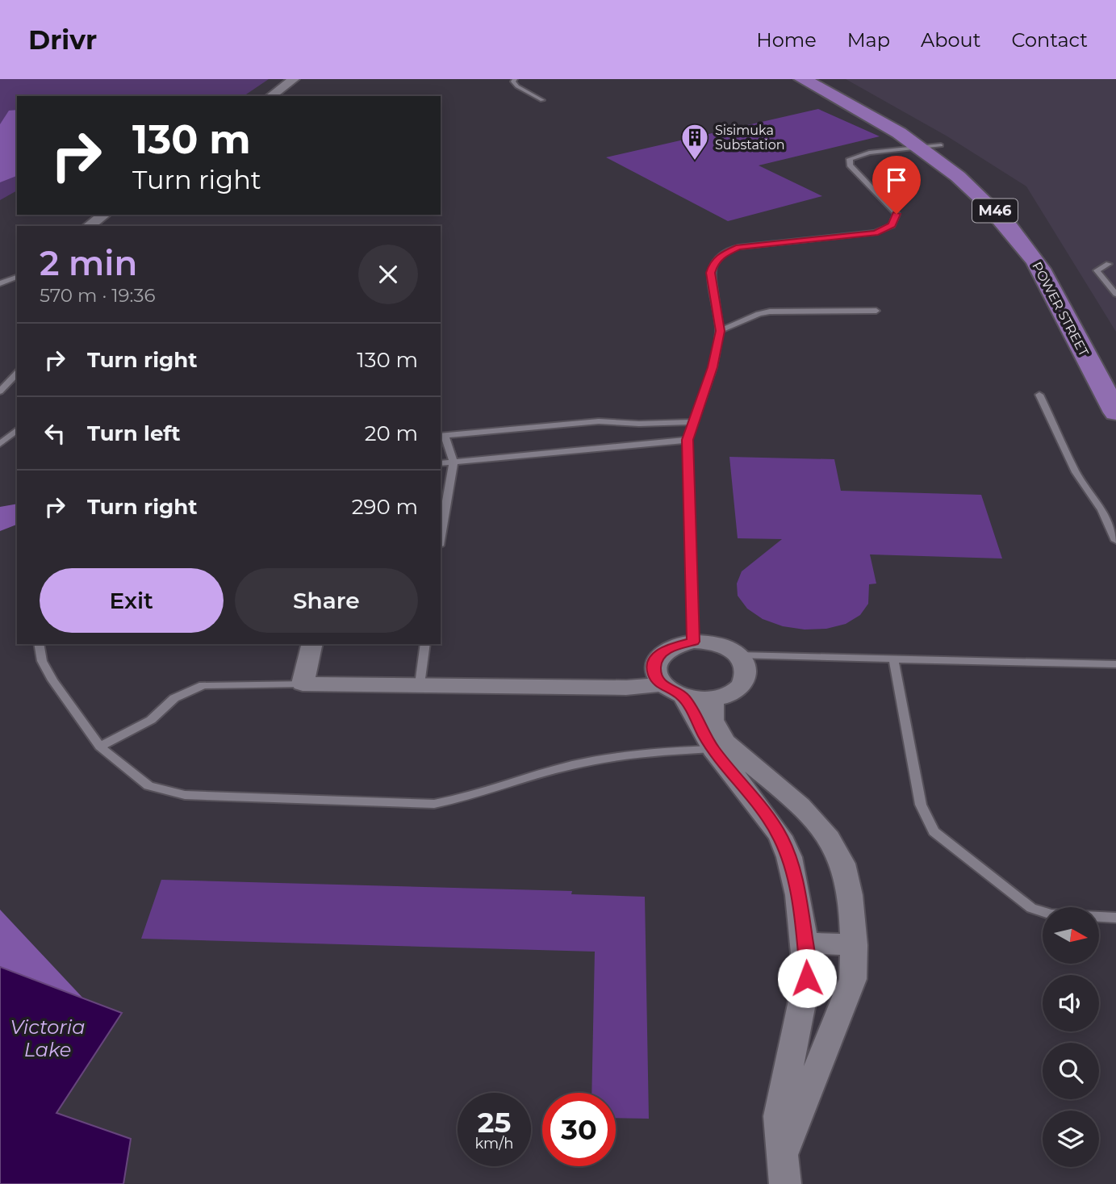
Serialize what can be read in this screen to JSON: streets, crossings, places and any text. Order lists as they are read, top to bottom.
{
  "streets": {
    "main road": ["M46", "POWER STREET"]
  },
  "water": ["Victoria Lake"],
  "places": {
    "building": ["Sisimuka Substation"]
  },
  "north": "right",
  "page": {
    "header": "Drivr",
    "nav": [
      "Home",
      "Map",
      "About",
      "Contact"
    ],
    "turn": ["130 m", "Turn right"],
    "heading": ["2 min", "570 m · 19:36"],
    "list": [
      {
        "name": "Turn right",
        "value": "130 m"
      },
      {
        "name": "Turn left",
        "value": "20 m"
      },
      {
        "name": "Turn right",
        "value": "290 m"
      }
    ],
    "buttons": ["Exit", "Share"],
    "speed": "25 km/h",
    "limit": "30"
  }
}
